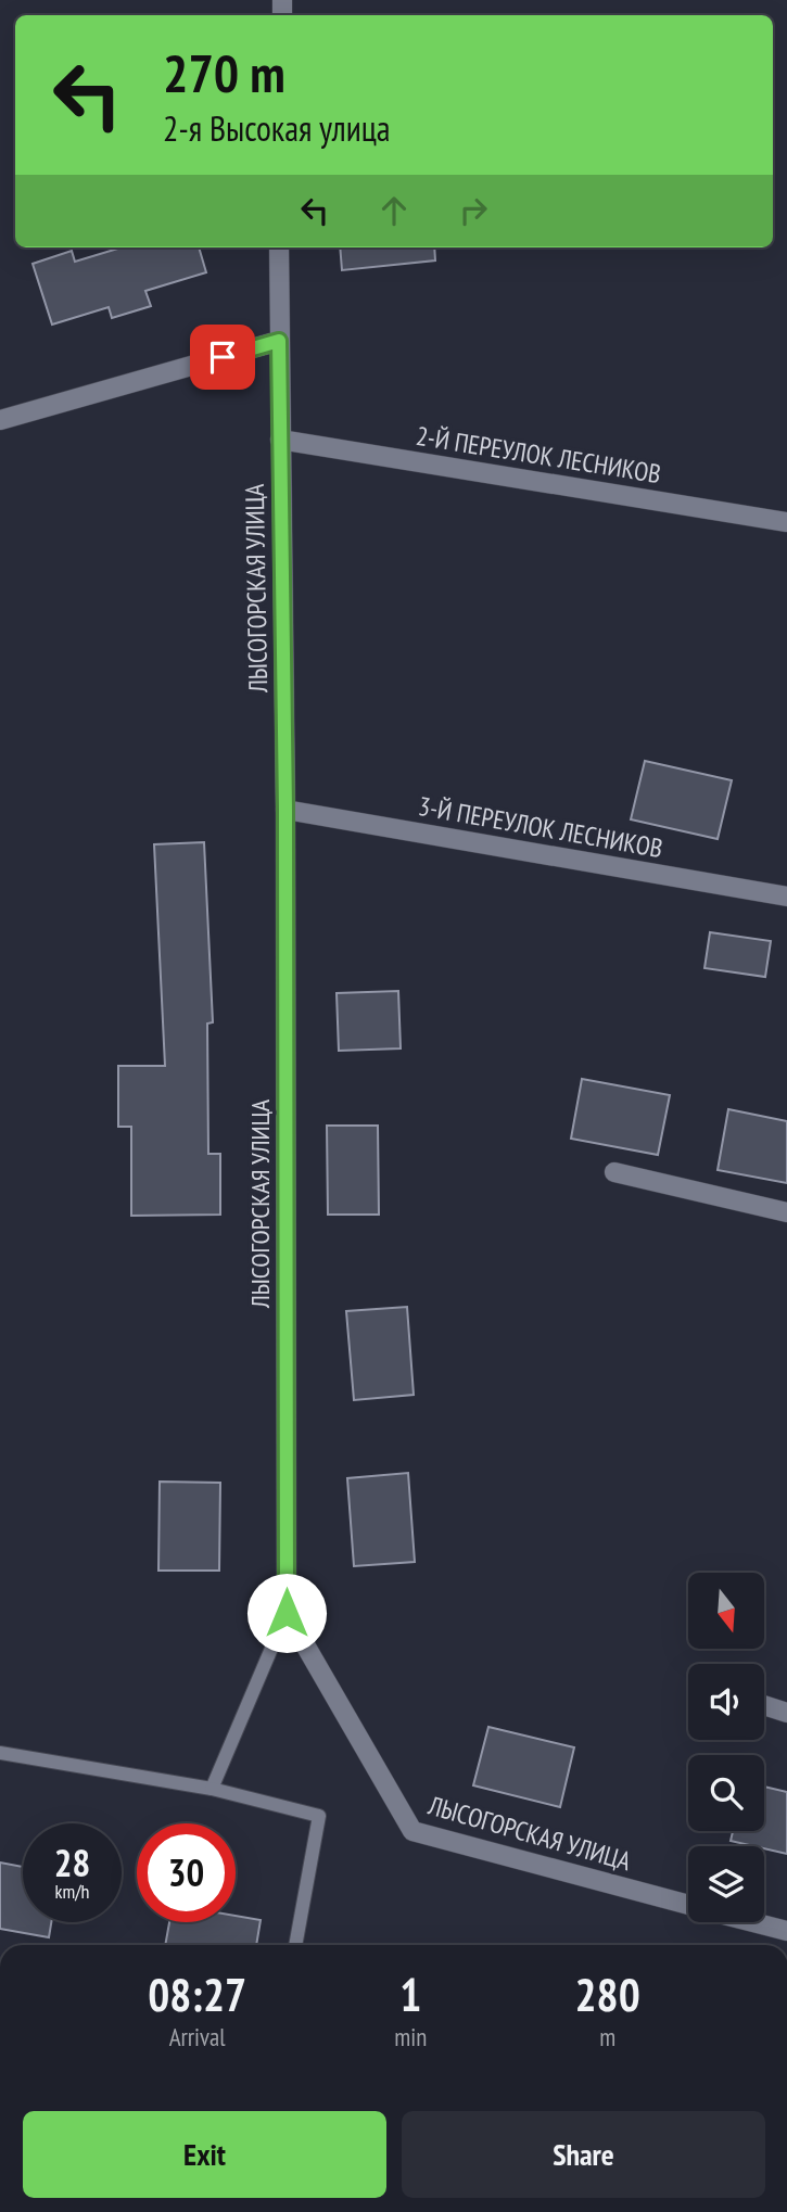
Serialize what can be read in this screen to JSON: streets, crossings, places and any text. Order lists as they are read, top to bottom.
{
  "streets": {
    "street": ["2-Й ПЕРЕУЛОК ЛЕСНИКОВ", "ЛЫСОГОРСКАЯ УЛИЦА", "3-Й ПЕРЕУЛОК ЛЕСНИКОВ"]
  },
  "crossings": [
    ["2-Й ПЕРЕУЛОК ЛЕСНИКОВ", "ЛЫСОГОРСКАЯ УЛИЦА"],
    ["ЛЫСОГОРСКАЯ УЛИЦА", "3-Й ПЕРЕУЛОК ЛЕСНИКОВ"]
  ],
  "north": "bottom",
  "page": {
    "turn": ["270 m", "2-я Высокая улица"],
    "speed": "28 km/h",
    "limit": "30",
    "eta": [
      "08:27",
      "Arrival",
      "1",
      "min",
      "280",
      "m"
    ],
    "buttons": ["Exit", "Share"]
  }
}
